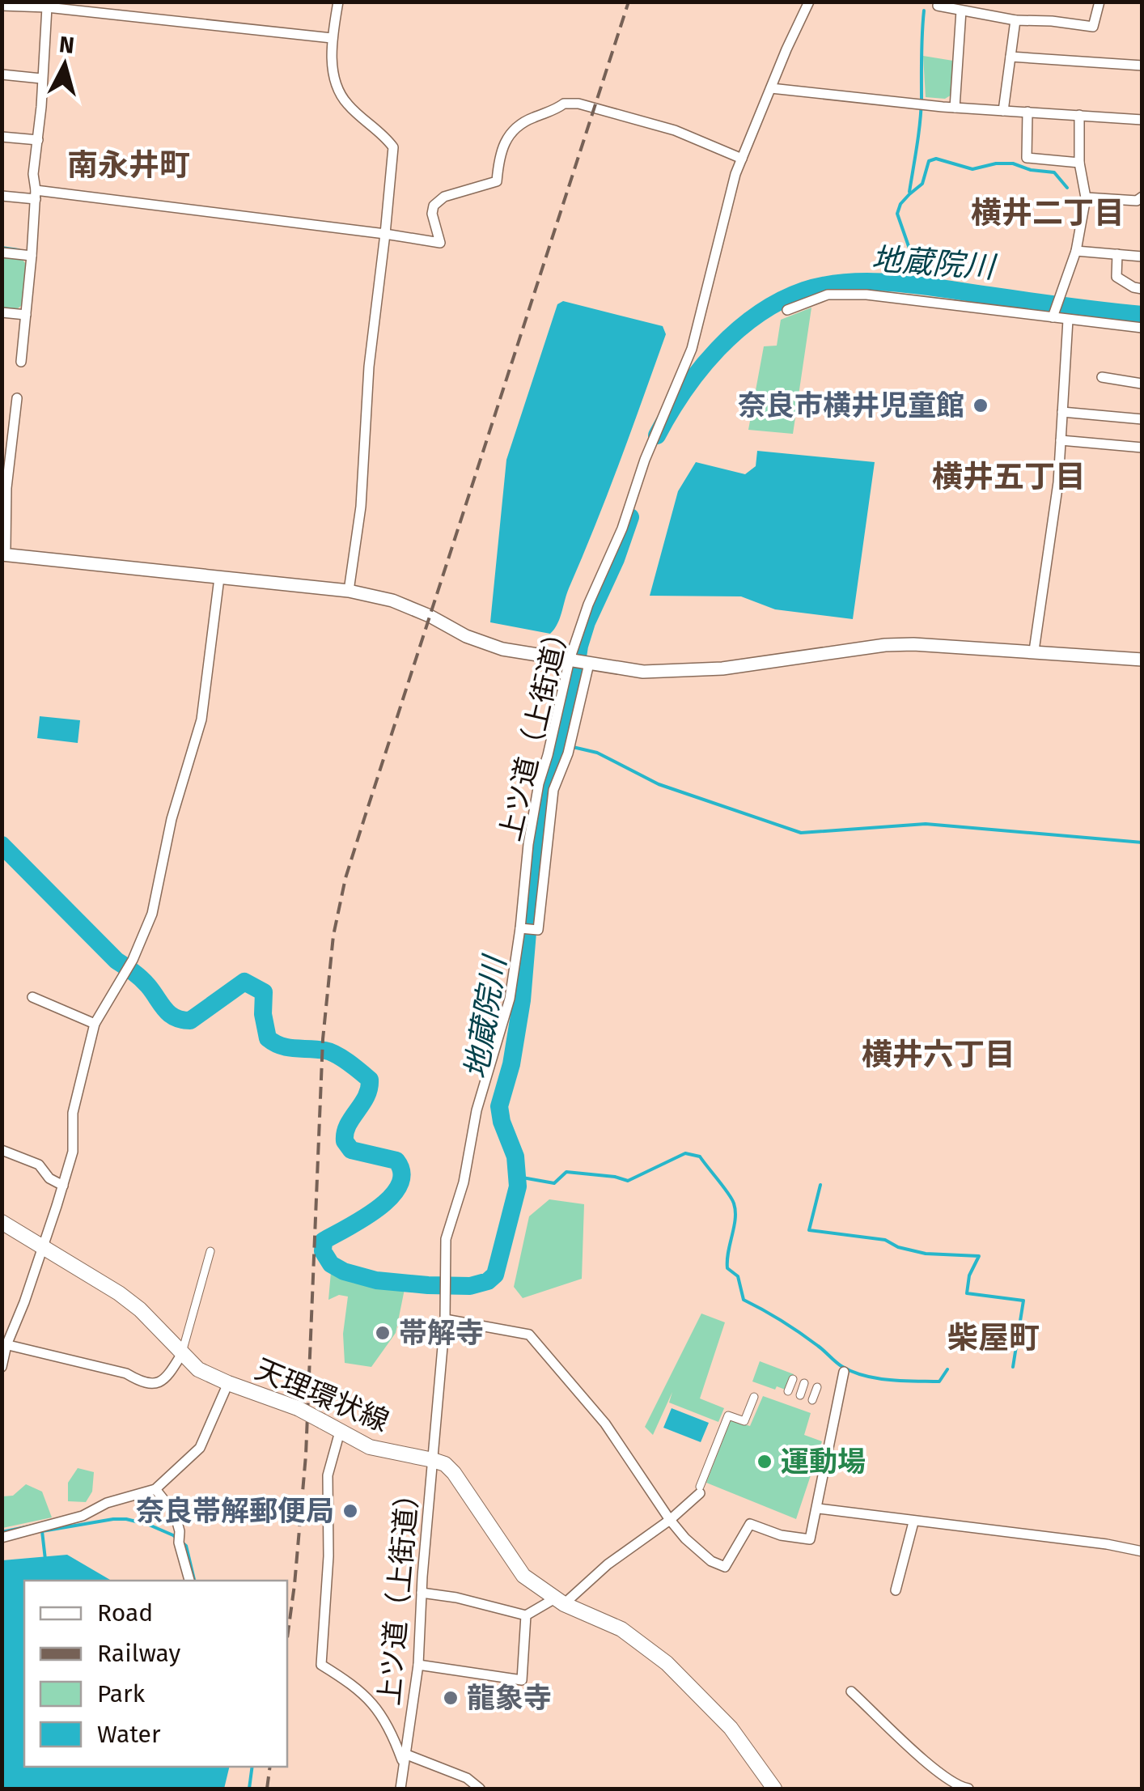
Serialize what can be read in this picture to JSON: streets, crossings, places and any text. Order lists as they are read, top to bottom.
{
  "streets": {
    "main road": ["天理環状線"],
    "street": ["上ツ道（上街道）"]
  },
  "crossings": [
    ["上ツ道（上街道）", "天理環状線"]
  ],
  "districts": [
    "南永井町",
    "横井二丁目",
    "横井五丁目",
    "横井六丁目",
    "柴屋町"
  ],
  "water": ["地蔵院川"],
  "places": [
    "奈良市横井児童館",
    "帯解寺",
    "運動場",
    "奈良帯解郵便局",
    "龍象寺"
  ],
  "legend": [
    "Road",
    "Railway",
    "Park",
    "Water"
  ],
  "north": "top"
}
